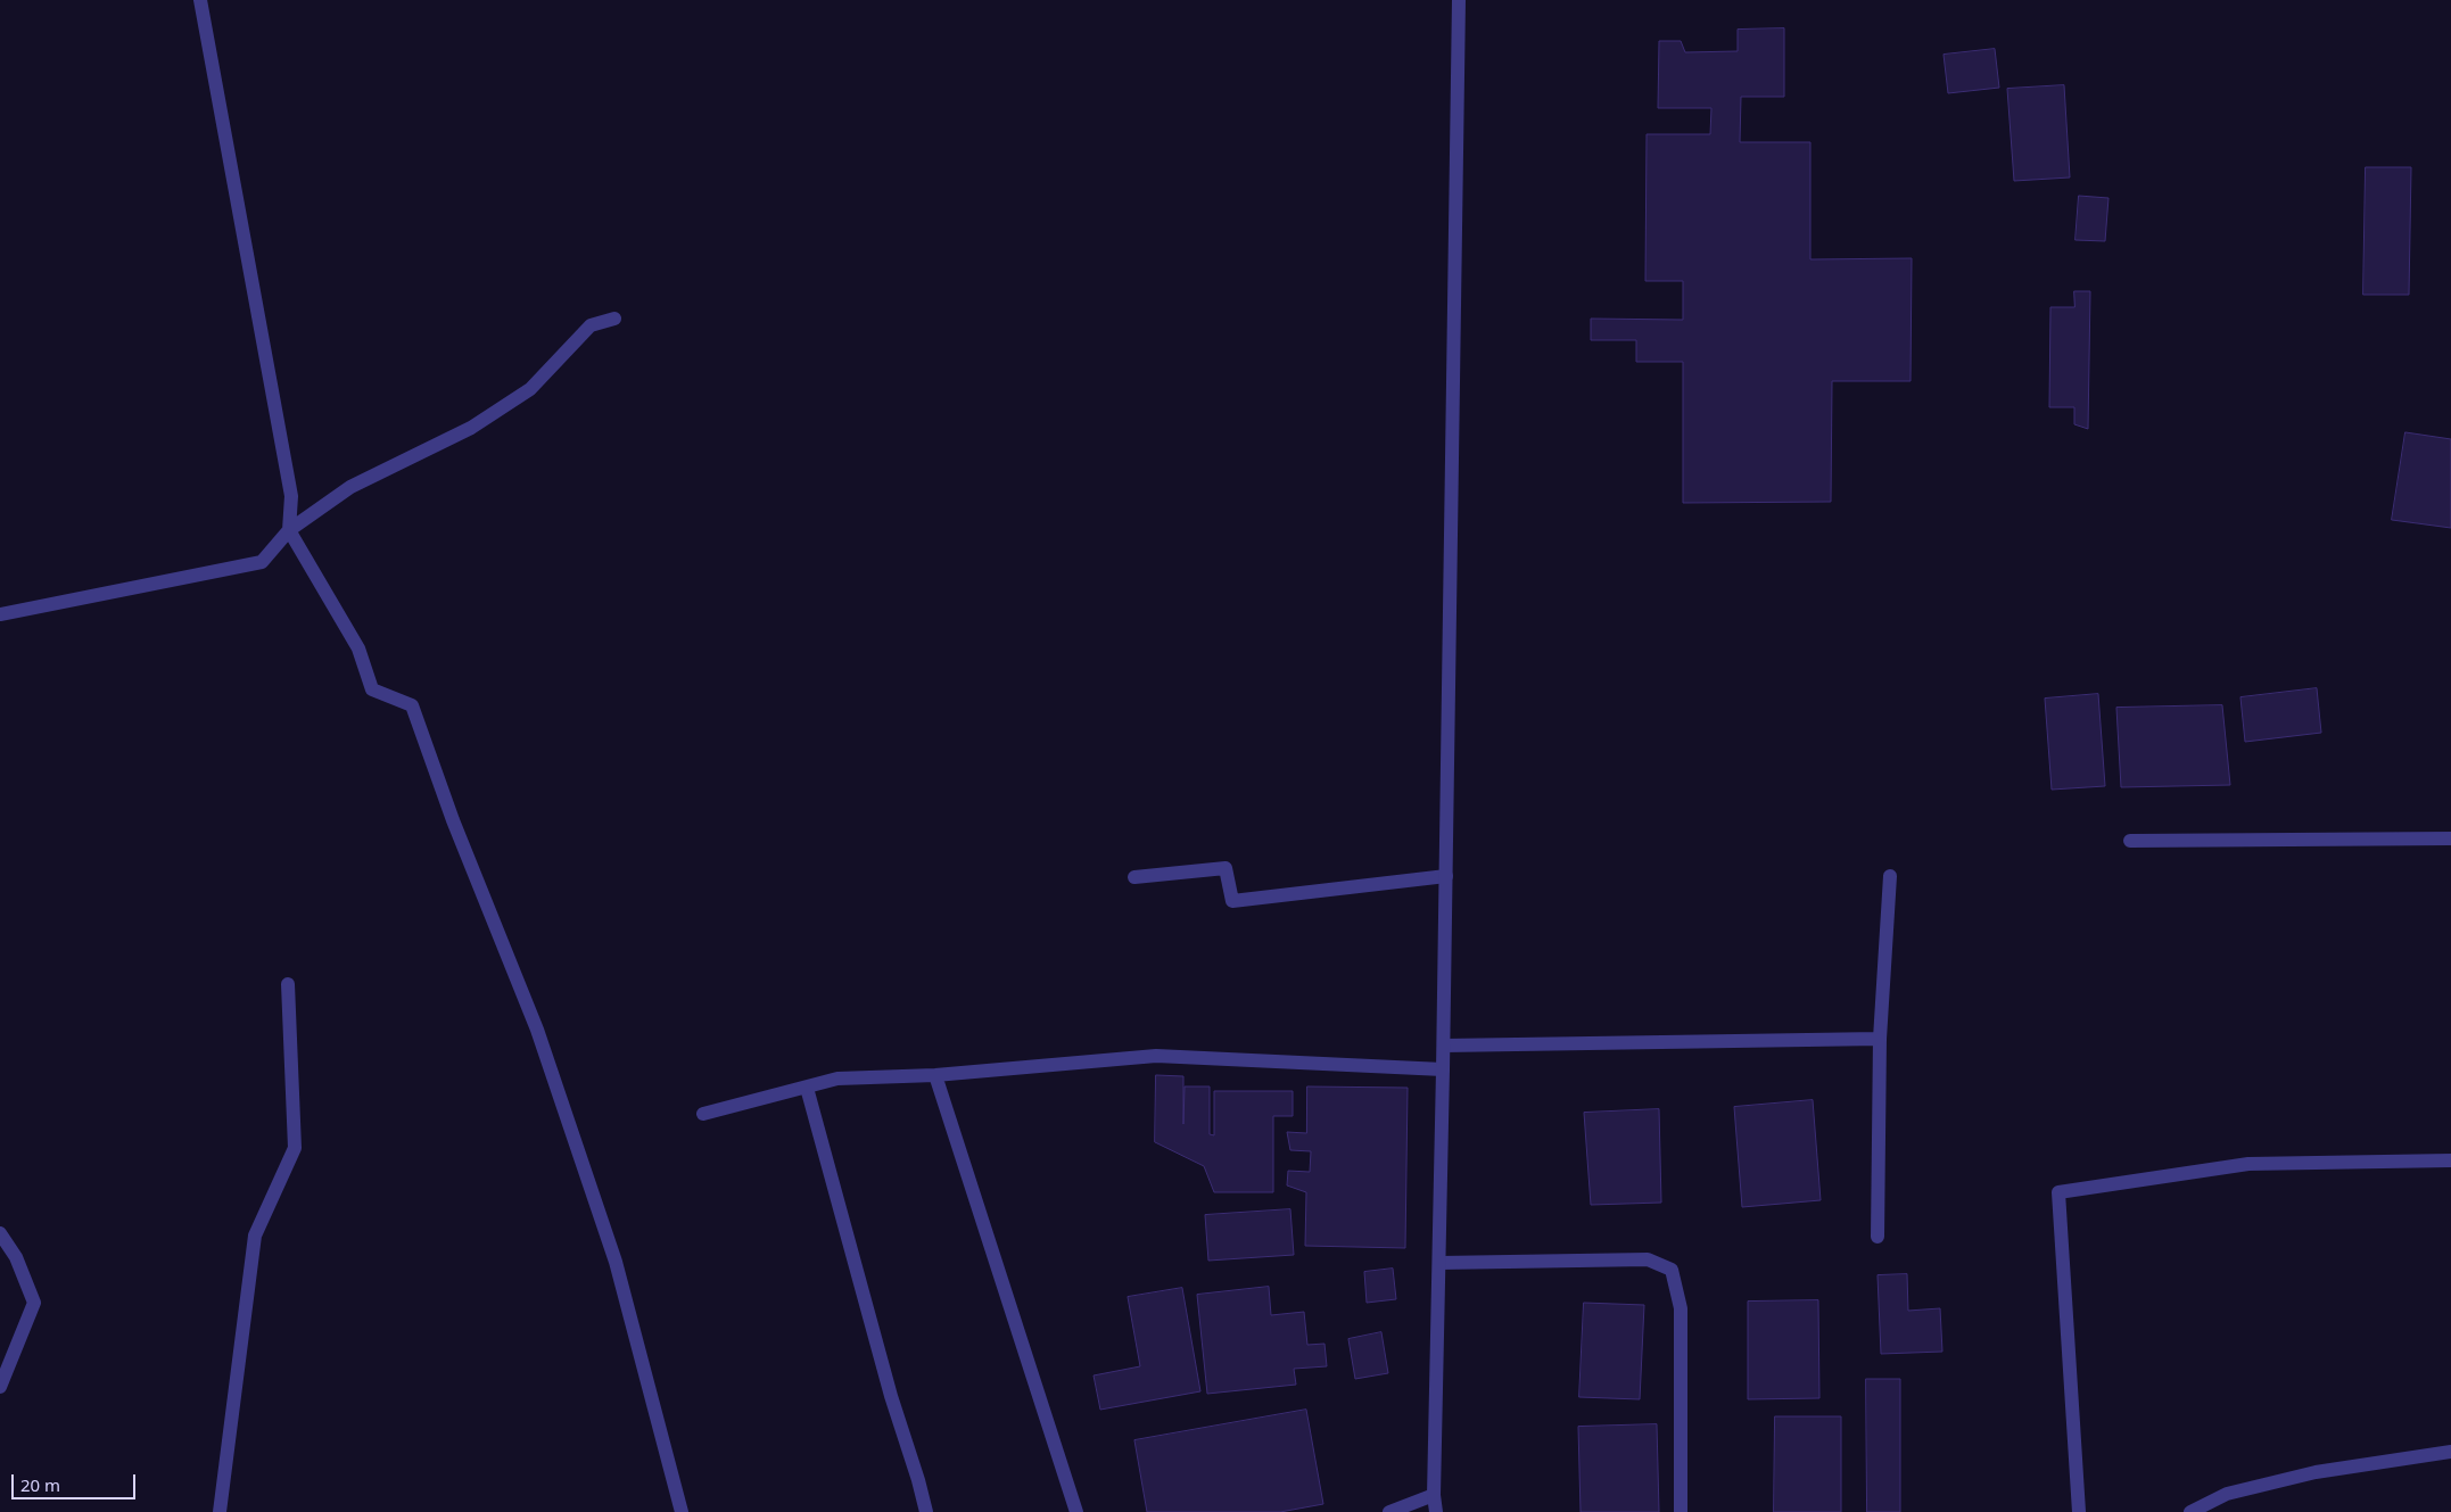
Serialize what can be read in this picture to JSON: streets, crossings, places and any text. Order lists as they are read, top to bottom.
{
  "scale_bar": "20 m"
}
